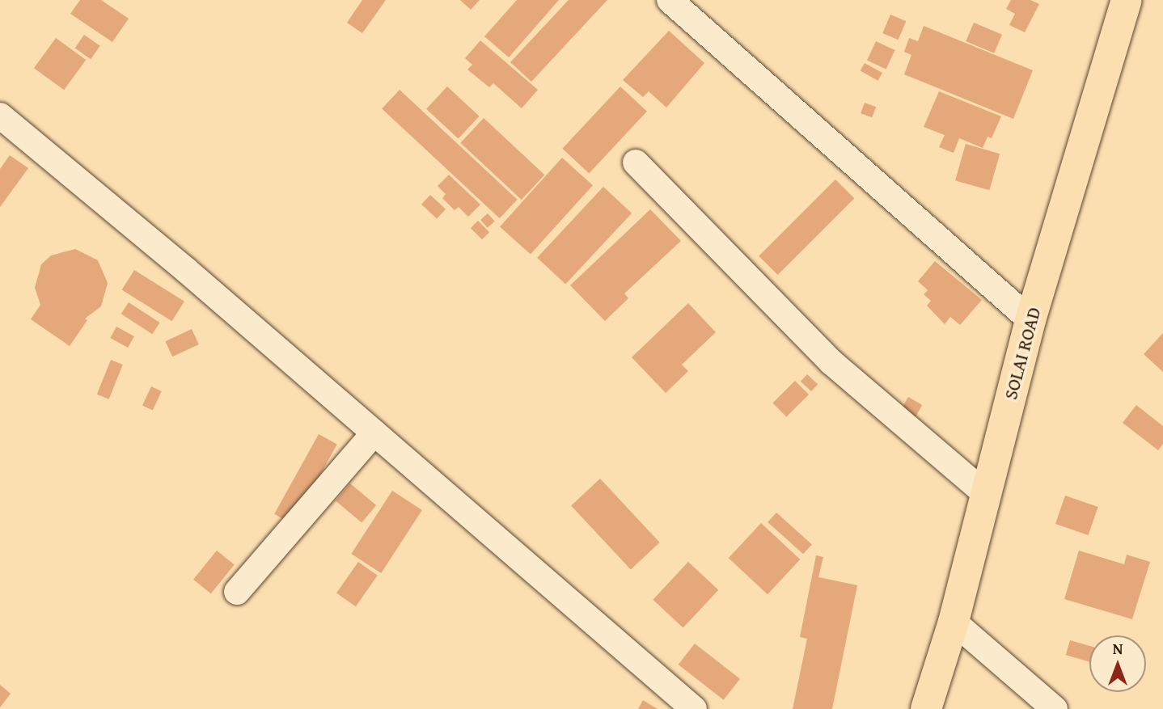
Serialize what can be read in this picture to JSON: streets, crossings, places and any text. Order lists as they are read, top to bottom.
{
  "streets": {
    "highway": ["SOLAI ROAD"]
  },
  "north": "top"
}
